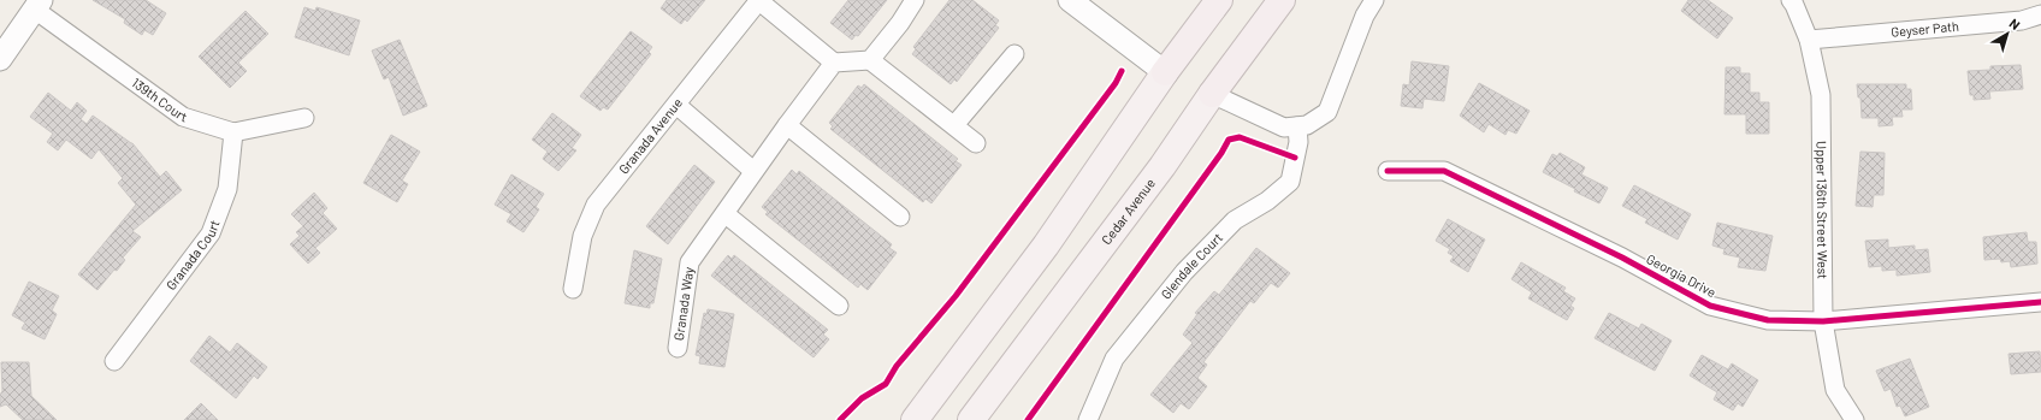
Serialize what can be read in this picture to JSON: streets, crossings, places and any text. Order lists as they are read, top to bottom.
{
  "streets": {
    "highway": ["Cedar Avenue"],
    "street": [
      "Geyser Path",
      "139th Court",
      "Granada Avenue",
      "Upper 136th Street West",
      "Granada Court",
      "Glendale Court",
      "Georgia Drive",
      "Granada Way"
    ]
  },
  "crossings": [
    ["Geyser Path", "Upper 136th Street West"],
    ["139th Court", "Granada Court"],
    ["Upper 136th Street West", "Georgia Drive"]
  ],
  "north": "top right"
}
